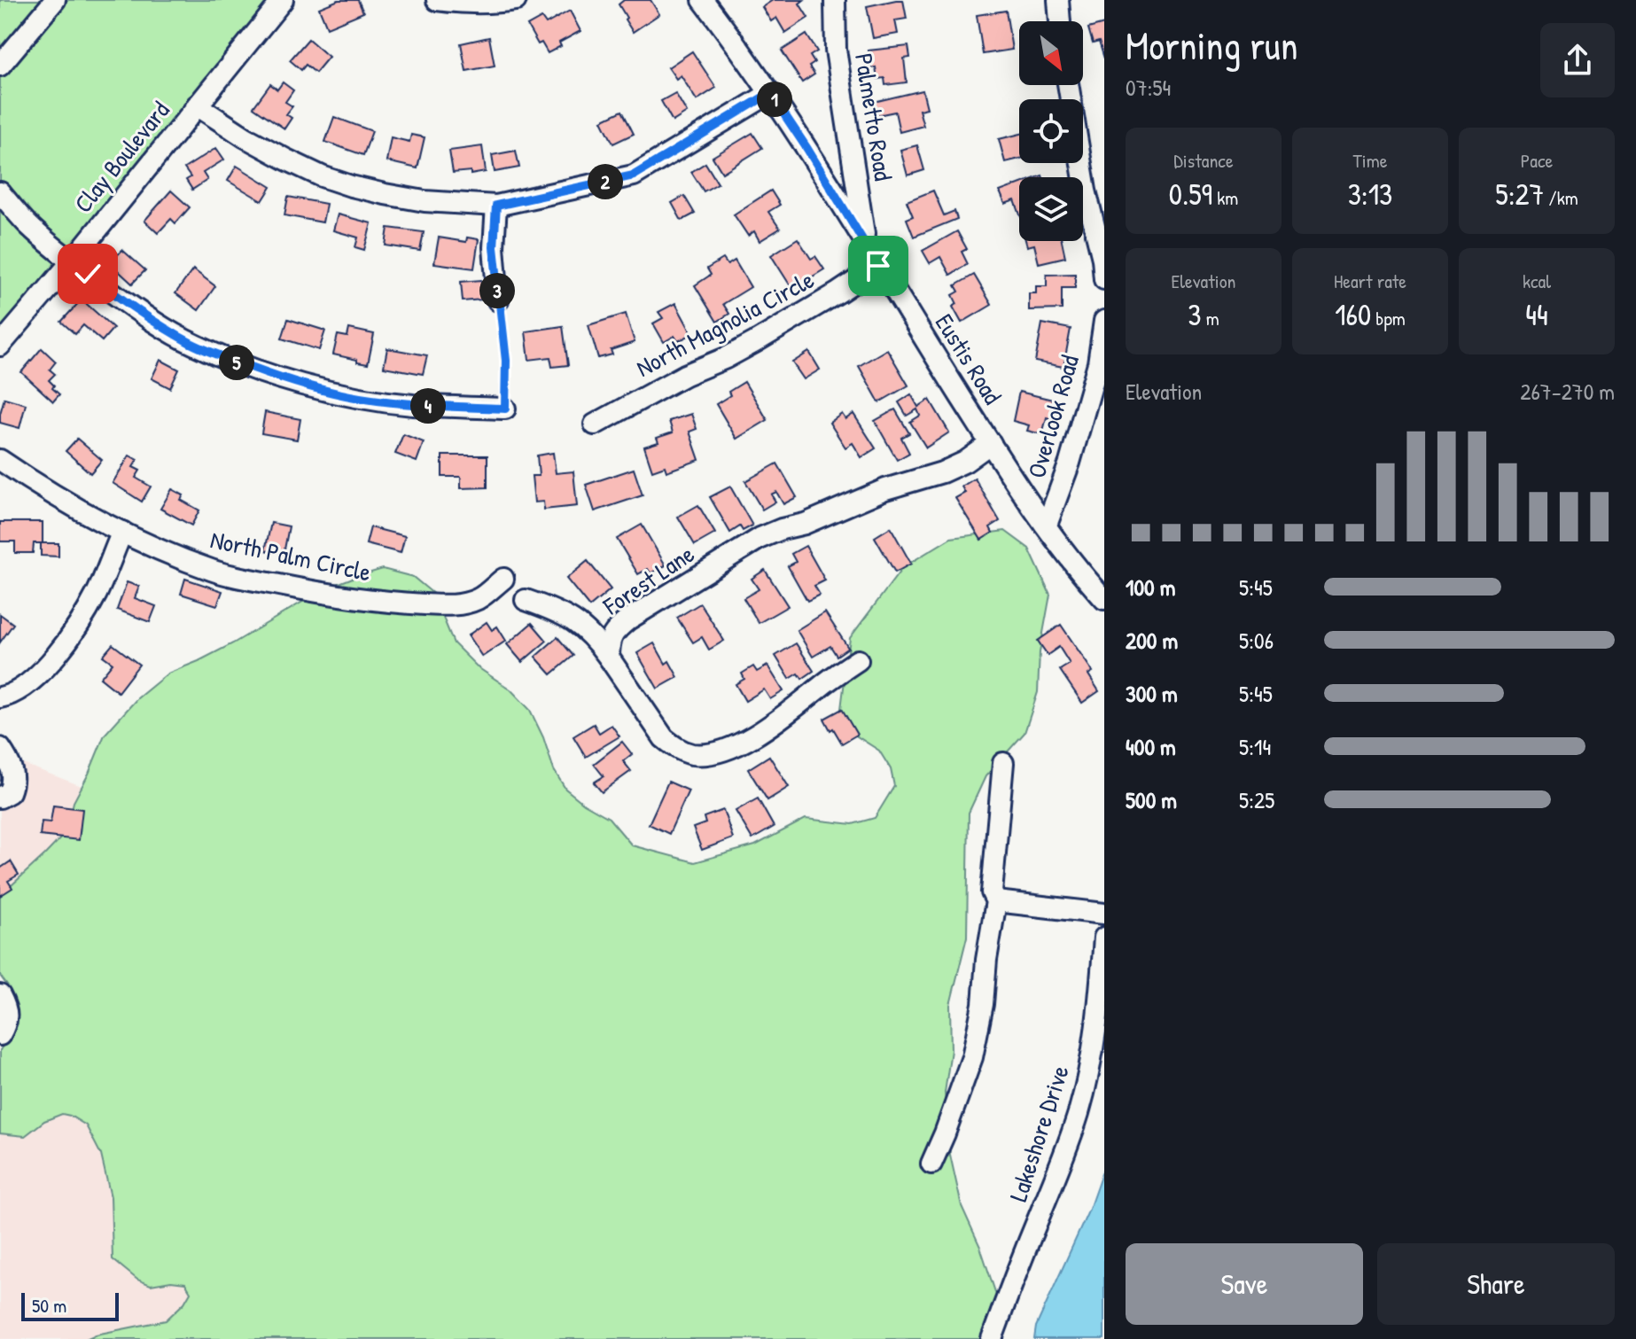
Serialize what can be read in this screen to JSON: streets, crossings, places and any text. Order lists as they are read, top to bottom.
{
  "streets": {
    "street": [
      "Palmetto Road",
      "Clay Boulevard",
      "North Magnolia Circle",
      "Eustis Road",
      "Overlook Road",
      "North Palm Circle",
      "Forest Lane",
      "Lakeshore Drive"
    ]
  },
  "crossings": [
    ["Palmetto Road", "Eustis Road"],
    ["North Magnolia Circle", "Eustis Road"],
    ["Eustis Road", "Overlook Road"],
    ["Eustis Road", "Forest Lane"]
  ],
  "scale_bar": "50 m",
  "north": "bottom right",
  "page": {
    "heading": ["Morning run", "07:54"],
    "pins": [
      "1",
      "2",
      "3",
      "5",
      "4"
    ],
    "stats": [
      ["Distance", "0.59 km"],
      ["Time", "3:13"],
      ["Pace", "5:27 /km"],
      ["Elevation", "3 m"],
      ["Heart rate", "160 bpm"],
      ["kcal", "44"]
    ],
    "chart": ["Elevation", "267–270 m"],
    "list": [
      {
        "name": "100 m",
        "note": "5:45"
      },
      {
        "name": "200 m",
        "note": "5:06"
      },
      {
        "name": "300 m",
        "note": "5:45"
      },
      {
        "name": "400 m",
        "note": "5:14"
      },
      {
        "name": "500 m",
        "note": "5:25"
      }
    ],
    "buttons": ["Save", "Share"],
    "scale": "50 m"
  }
}
